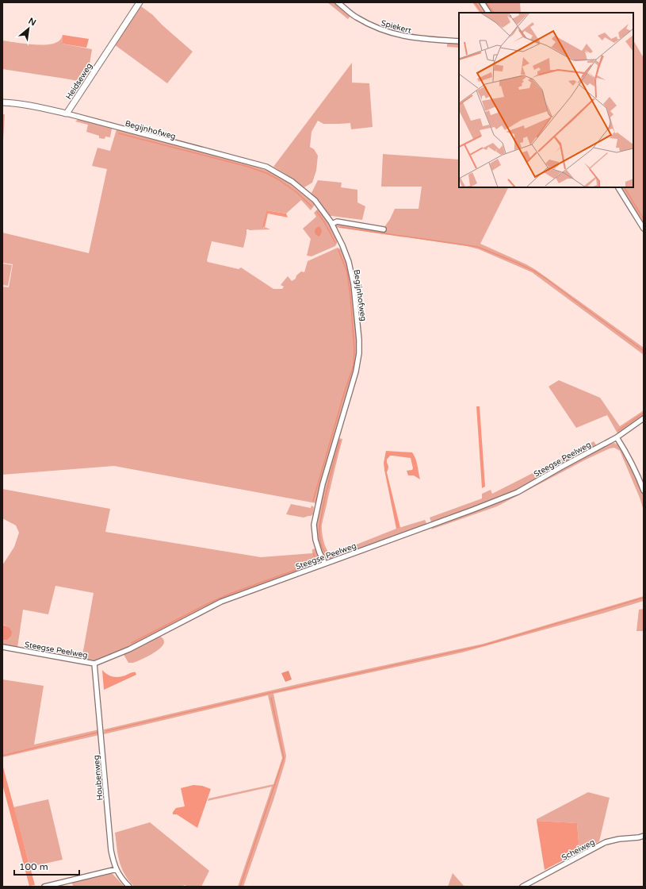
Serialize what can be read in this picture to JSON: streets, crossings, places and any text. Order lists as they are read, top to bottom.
{
  "streets": {
    "street": [
      "Spiekert",
      "Heidseweg",
      "Begijnhofweg",
      "Steegse Peelweg",
      "Houbenweg",
      "Scheiweg"
    ]
  },
  "crossings": [
    ["Heidseweg", "Begijnhofweg"],
    ["Begijnhofweg", "Steegse Peelweg"],
    ["Steegse Peelweg", "Houbenweg"]
  ],
  "scale_bar": "100 m",
  "north": "top right"
}
